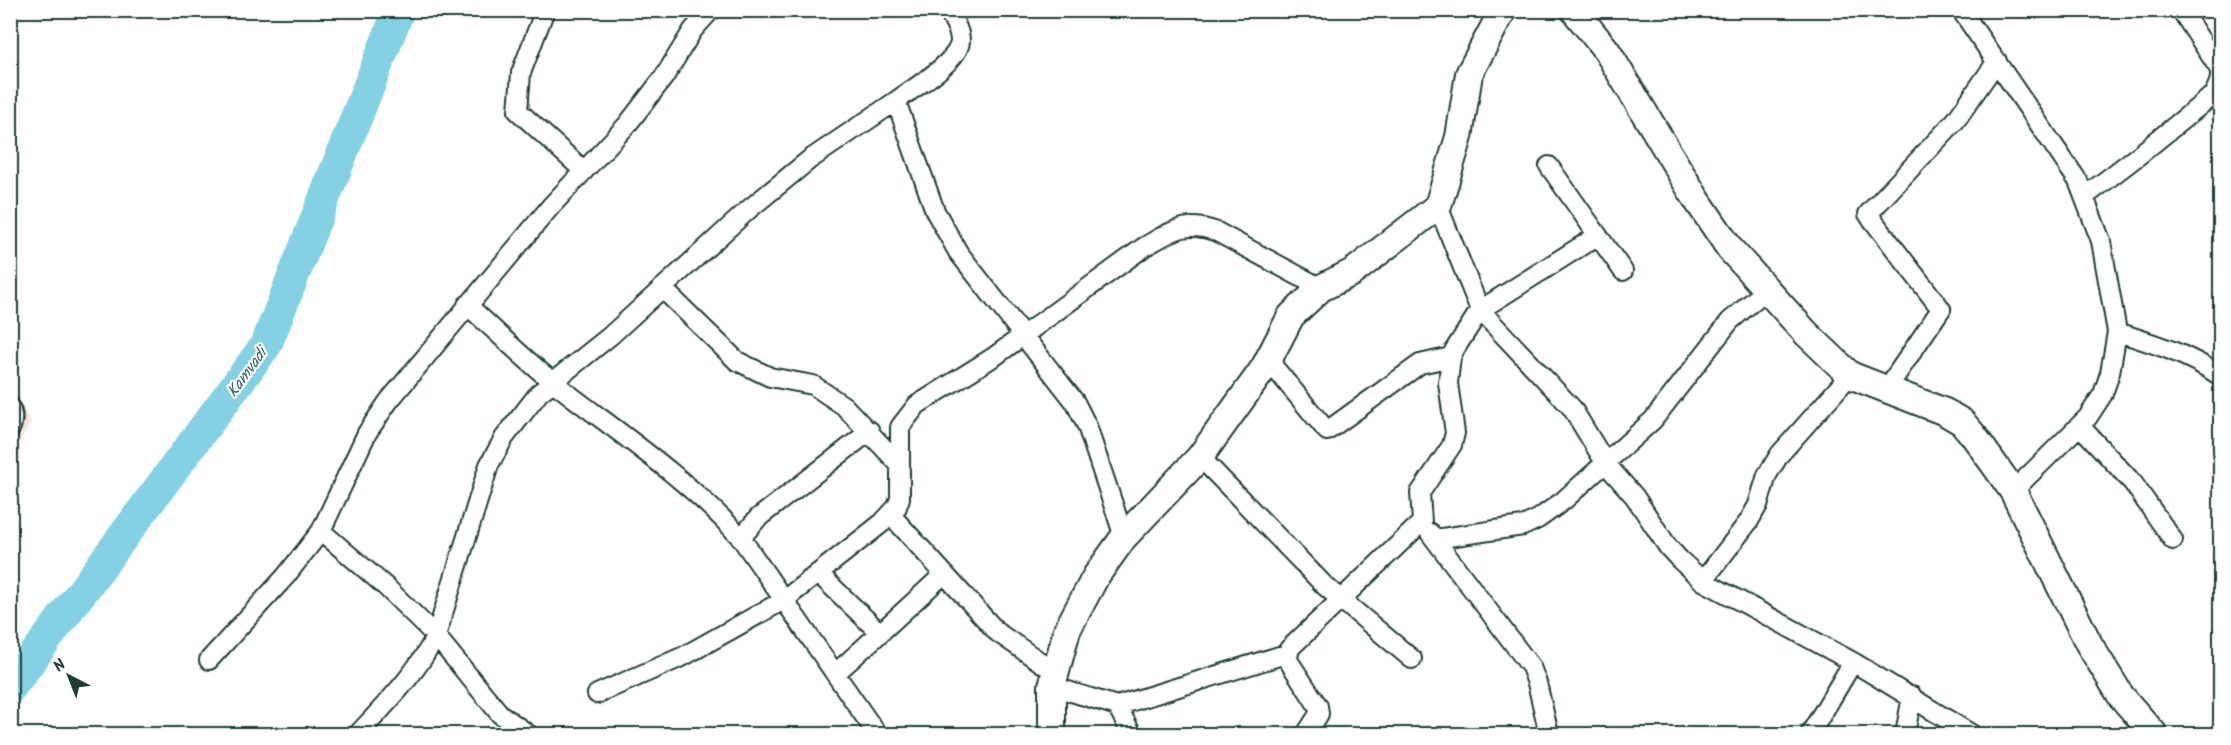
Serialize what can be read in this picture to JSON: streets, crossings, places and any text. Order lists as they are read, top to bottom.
{
  "water": ["Kamvadi"],
  "north": "top left"
}
